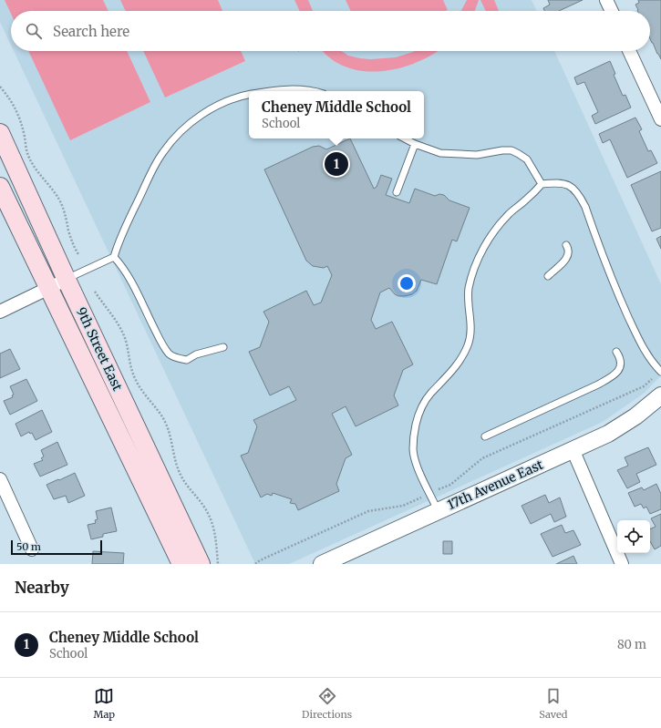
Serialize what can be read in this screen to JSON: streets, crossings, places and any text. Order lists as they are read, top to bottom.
{
  "streets": {
    "main road": ["9th Street East"],
    "street": ["17th Avenue East"]
  },
  "scale_bar": "50 m",
  "page": {
    "search": "Search here",
    "popup": ["Cheney Middle School", "School"],
    "pins": "1",
    "scale": "50 m",
    "heading": "Nearby",
    "list": [
      {
        "mark": "1",
        "name": "Cheney Middle School",
        "note": "School",
        "value": "80 m"
      }
    ],
    "nav": ["Map", "Directions", "Saved"]
  }
}
